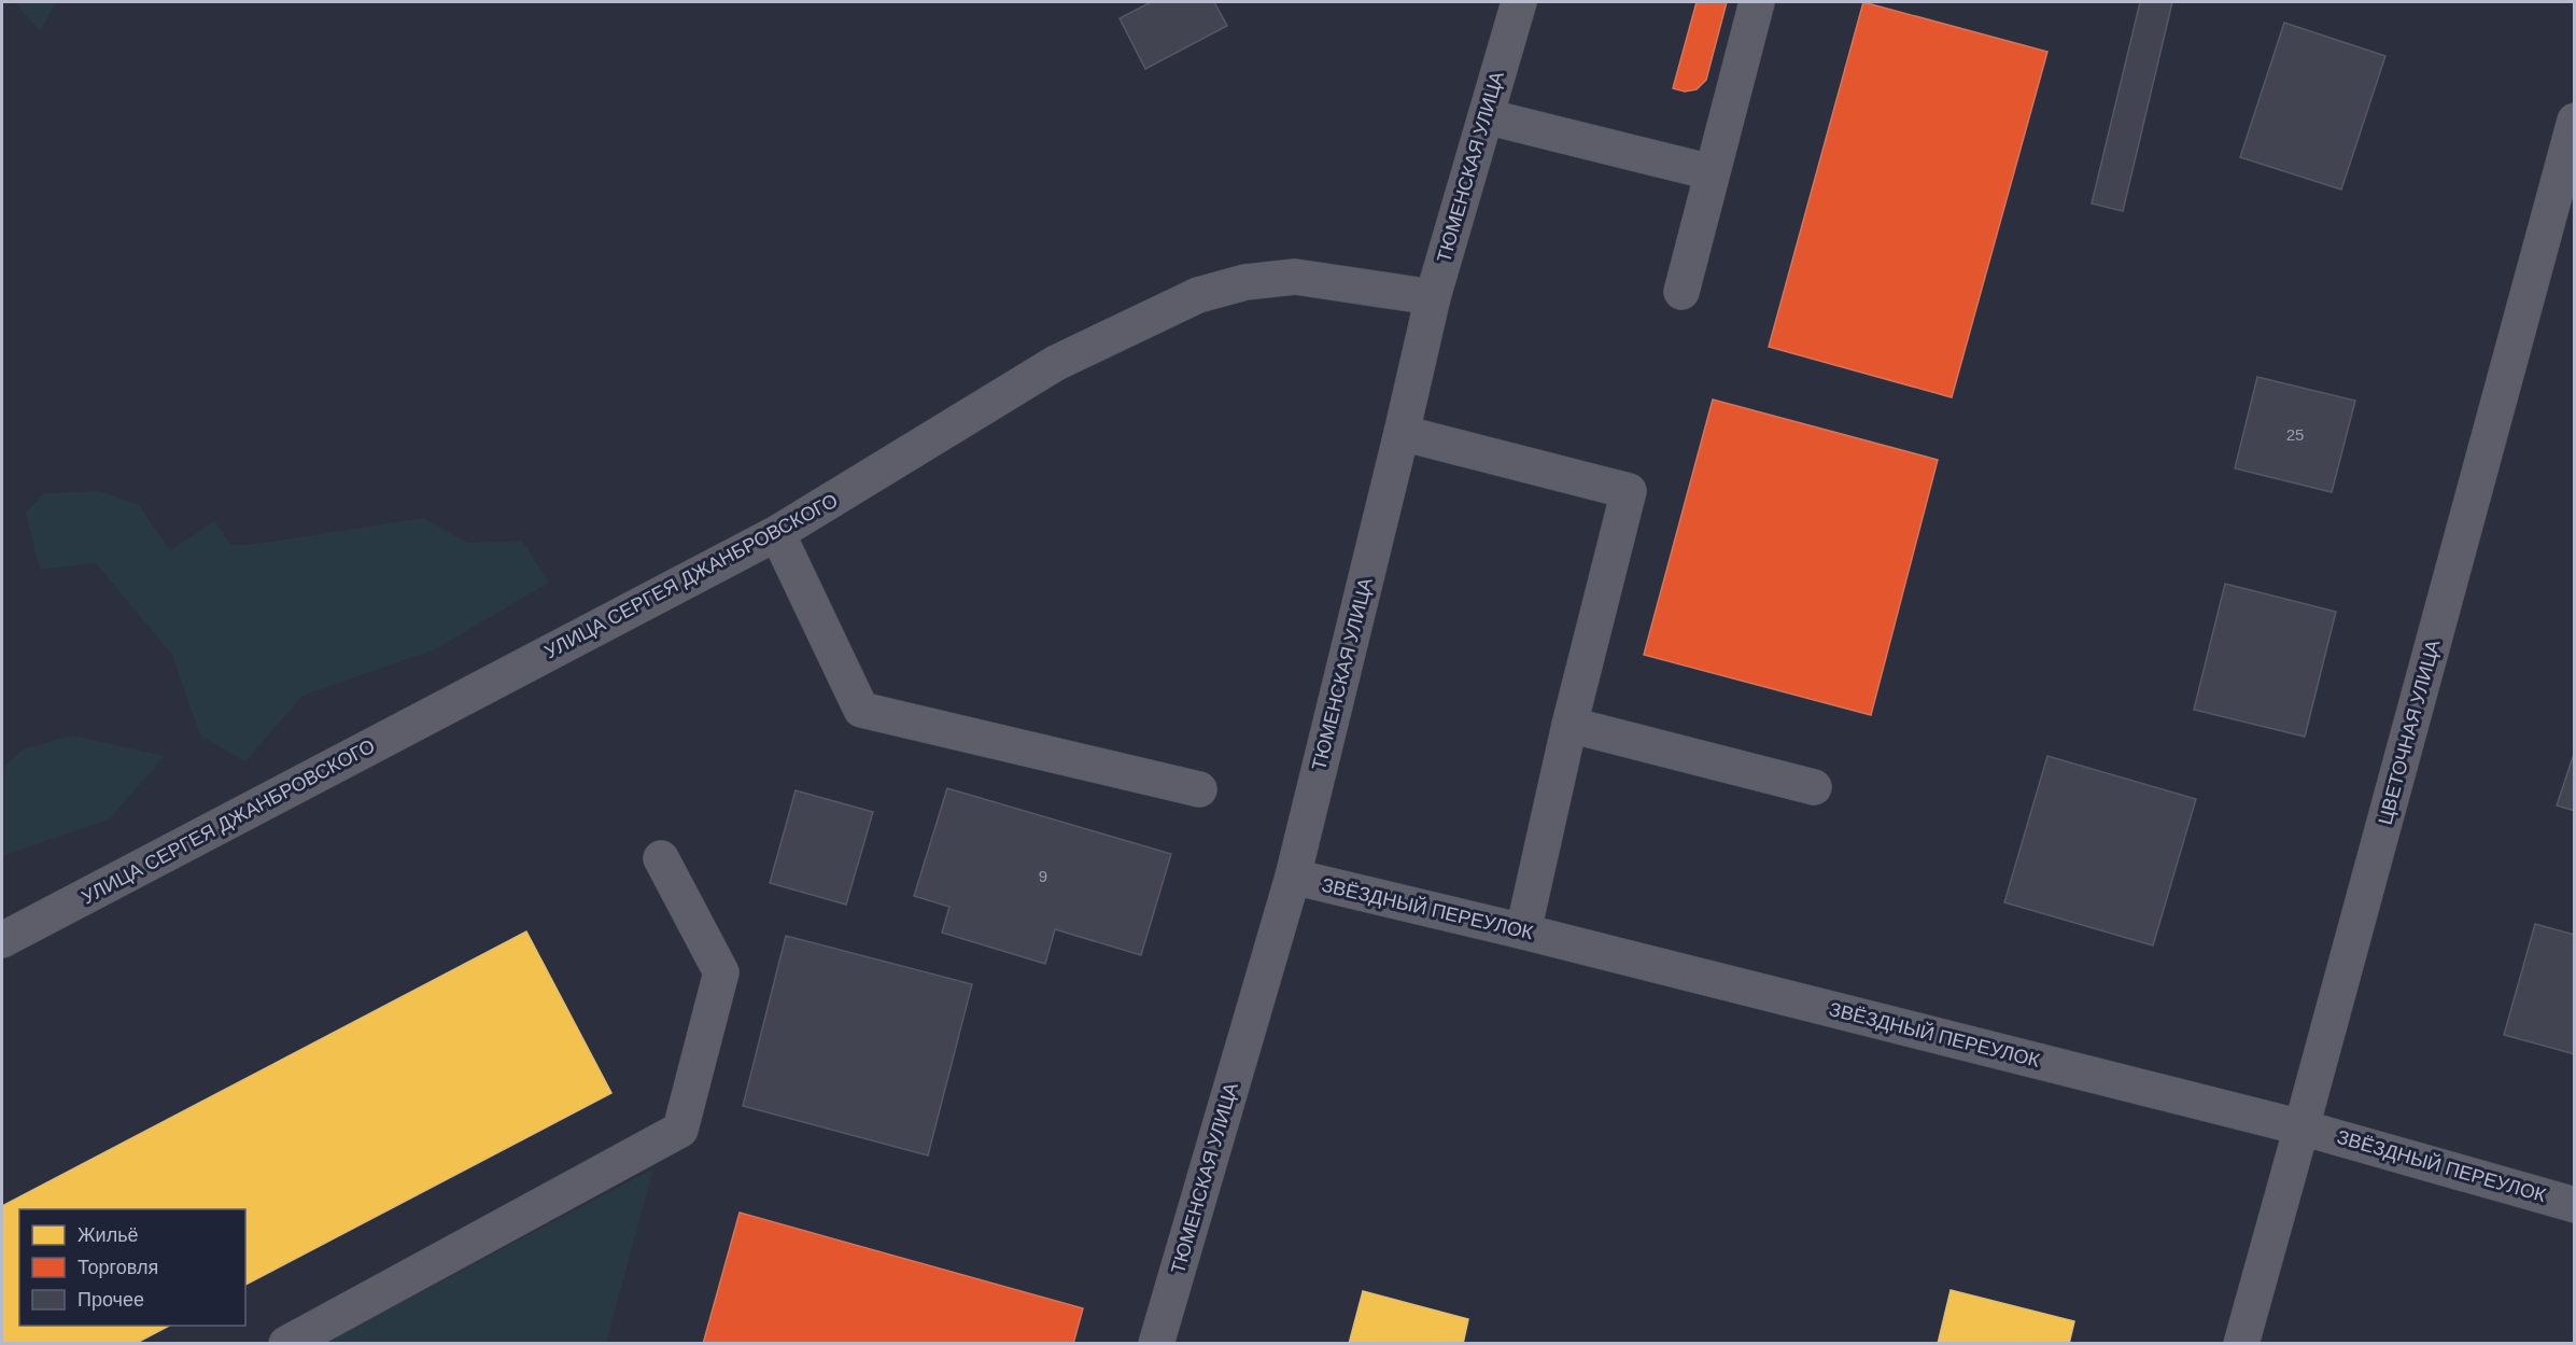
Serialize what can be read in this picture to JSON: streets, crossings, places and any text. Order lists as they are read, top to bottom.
{
  "streets": {
    "street": [
      "ТЮМЕНСКАЯ УЛИЦА",
      "УЛИЦА СЕРГЕЯ ДЖАНБРОВСКОГО",
      "ЦВЕТОЧНАЯ УЛИЦА",
      "ЗВЁЗДНЫЙ ПЕРЕУЛОК"
    ]
  },
  "crossings": [
    ["ТЮМЕНСКАЯ УЛИЦА", "УЛИЦА СЕРГЕЯ ДЖАНБРОВСКОГО"],
    ["ТЮМЕНСКАЯ УЛИЦА", "ЗВЁЗДНЫЙ ПЕРЕУЛОК"],
    ["ЦВЕТОЧНАЯ УЛИЦА", "ЗВЁЗДНЫЙ ПЕРЕУЛОК"]
  ],
  "house_numbers": ["25", "9"],
  "legend": ["Жильё", "Торговля", "Прочее"]
}
